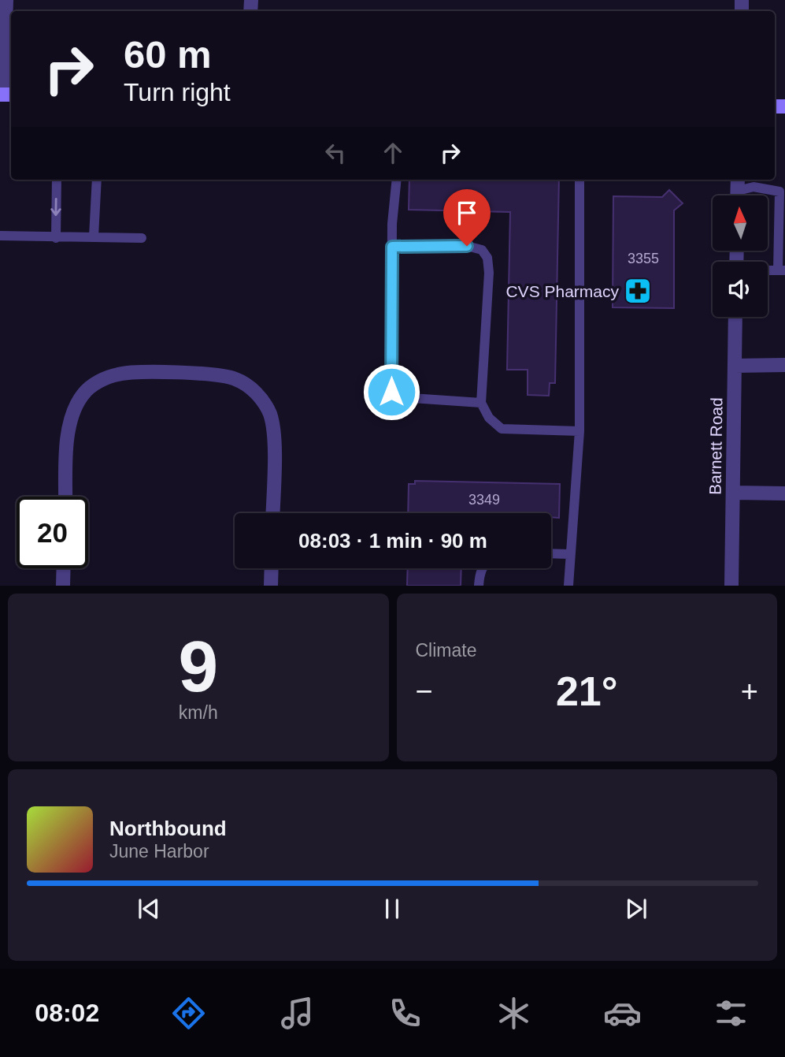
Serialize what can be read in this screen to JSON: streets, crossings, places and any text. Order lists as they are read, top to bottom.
{
  "streets": {
    "street": ["Barnett Road"]
  },
  "places": {
    "pharmacy": ["CVS Pharmacy"]
  },
  "house_numbers": ["3355", "3349"],
  "north": "top",
  "page": {
    "turn": ["60 m", "Turn right"],
    "limit": "20",
    "trip": "08:03 · 1 min · 90 m",
    "tile": [
      ["9", "km/h"],
      "Climate"
    ],
    "heat": ["−", "21°", "+"],
    "song": ["Northbound", "June Harbor"],
    "tabs": "08:02"
  }
}
